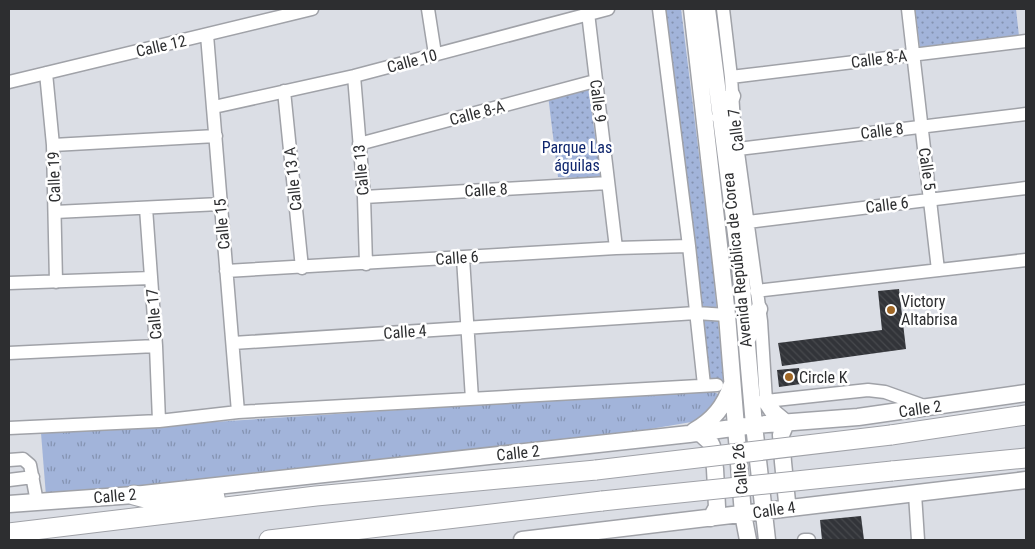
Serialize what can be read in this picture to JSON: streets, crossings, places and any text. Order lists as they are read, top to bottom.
{
  "streets": {
    "main road": [
      "Avenida República de Corea",
      "Calle 4",
      "Calle 2",
      "Calle 26"
    ],
    "street": [
      "Calle 12",
      "Calle 8-A",
      "Calle 10",
      "Calle 9",
      "Calle 7",
      "Calle 8",
      "Calle 5",
      "Calle 13",
      "Calle 19",
      "Calle 13 A",
      "Calle 6",
      "Calle 15",
      "Calle 17"
    ]
  },
  "crossings": [
    ["Calle 12", "Calle 19"],
    ["Calle 12", "Calle 15"],
    ["Calle 8-A", "Calle 9"],
    ["Calle 8-A", "Calle 7"],
    ["Calle 8-A", "Calle 5"],
    ["Calle 8-A", "Calle 13"],
    ["Calle 10", "Calle 9"],
    ["Calle 10", "Calle 13"],
    ["Calle 10", "Calle 13 A"],
    ["Calle 10", "Calle 15"],
    ["Calle 9", "Calle 8"],
    ["Calle 9", "Calle 6"],
    ["Calle 7", "Calle 8"],
    ["Calle 7", "Calle 6"],
    ["Calle 8", "Calle 5"],
    ["Calle 8", "Calle 13"],
    ["Calle 5", "Calle 6"],
    ["Calle 13", "Calle 6"],
    ["Calle 13 A", "Calle 6"],
    ["Calle 6", "Calle 15"],
    ["Calle 15", "Calle 4"],
    ["Avenida República de Corea", "Calle 4"],
    ["Avenida República de Corea", "Calle 2"],
    ["Avenida República de Corea", "Calle 26"],
    ["Calle 4", "Calle 26"],
    ["Calle 2", "Calle 26"]
  ],
  "parks": ["Parque Las águilas"],
  "places": ["Victory Altabrisa", "Circle K"]
}
